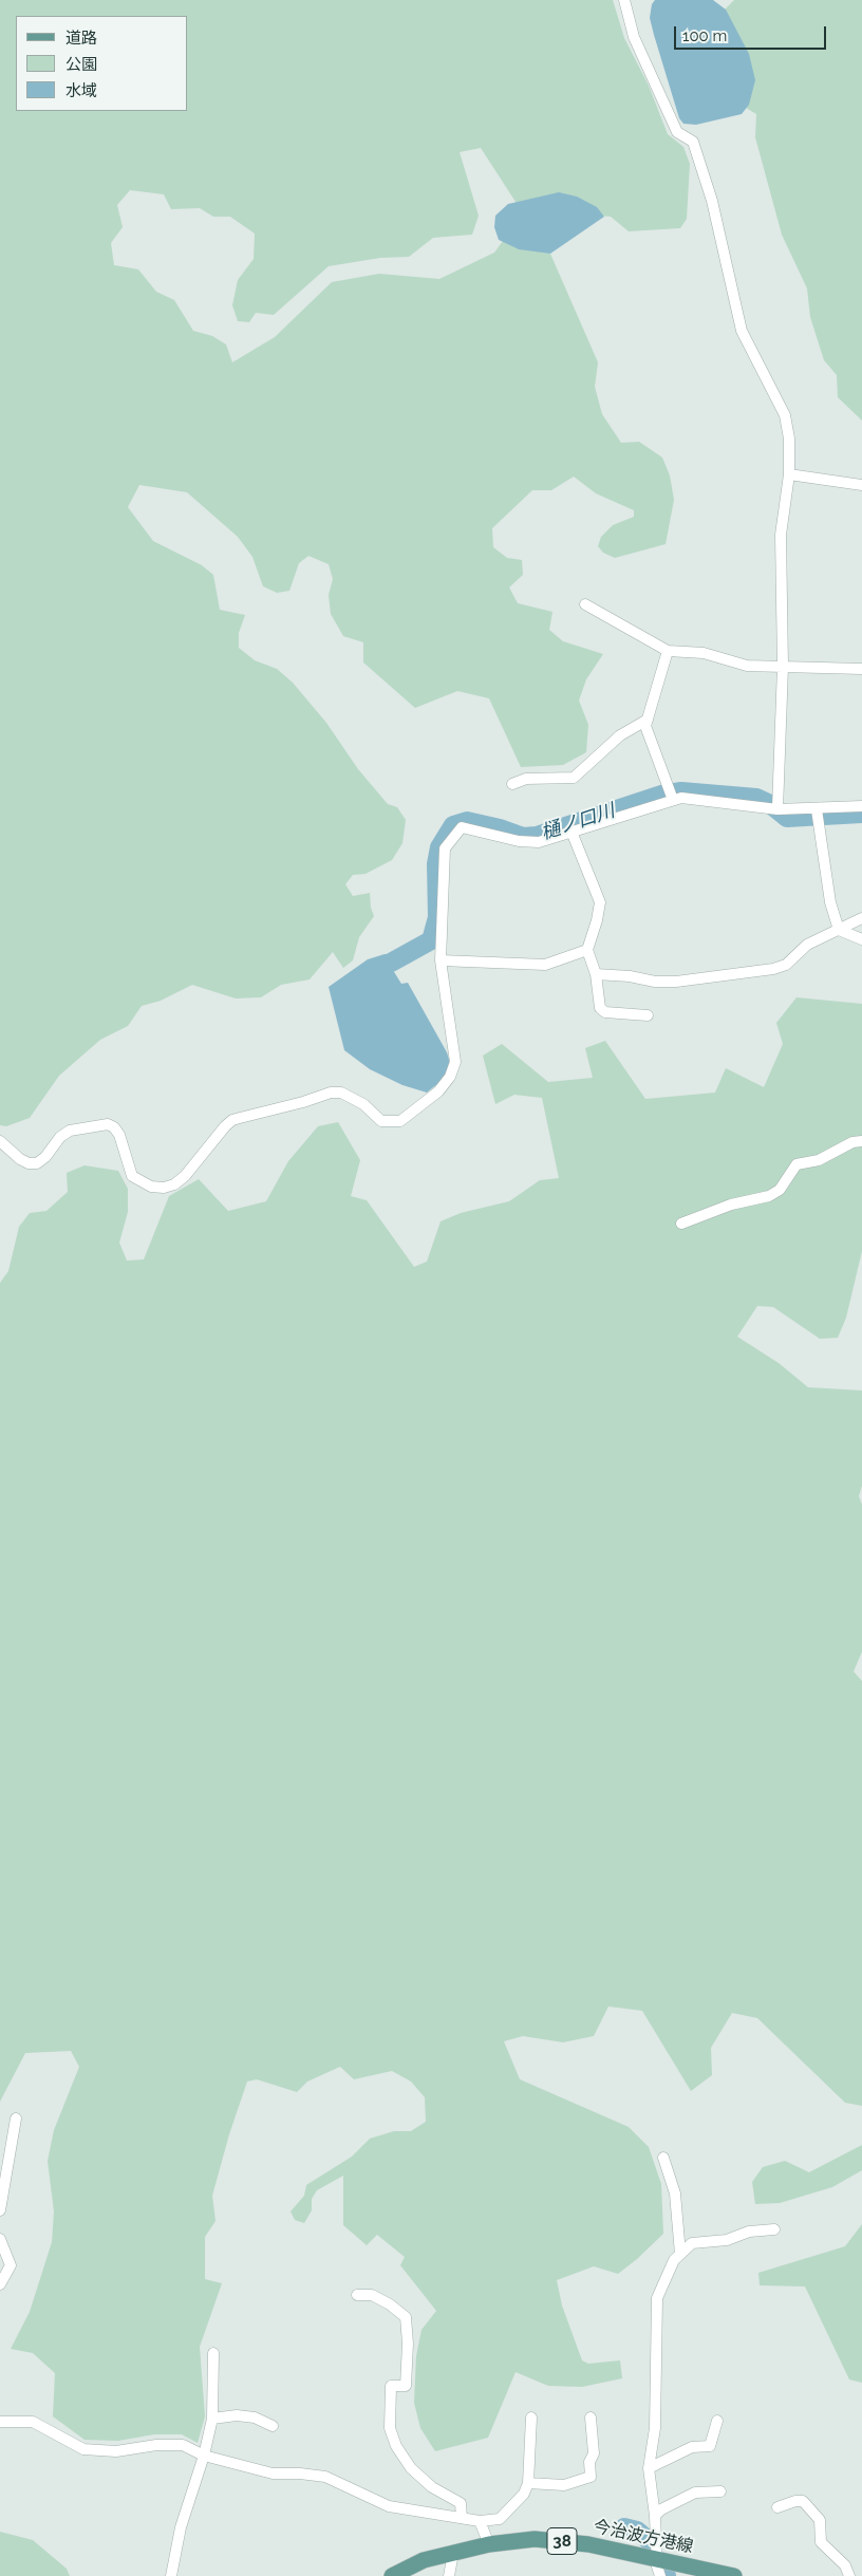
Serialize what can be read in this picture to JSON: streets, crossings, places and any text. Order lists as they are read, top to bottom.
{
  "streets": {
    "main road": ["今治波方港線", "38"]
  },
  "water": ["樋ノ口川"],
  "legend": ["道路", "公園", "水域"],
  "scale_bar": "100 m"
}
